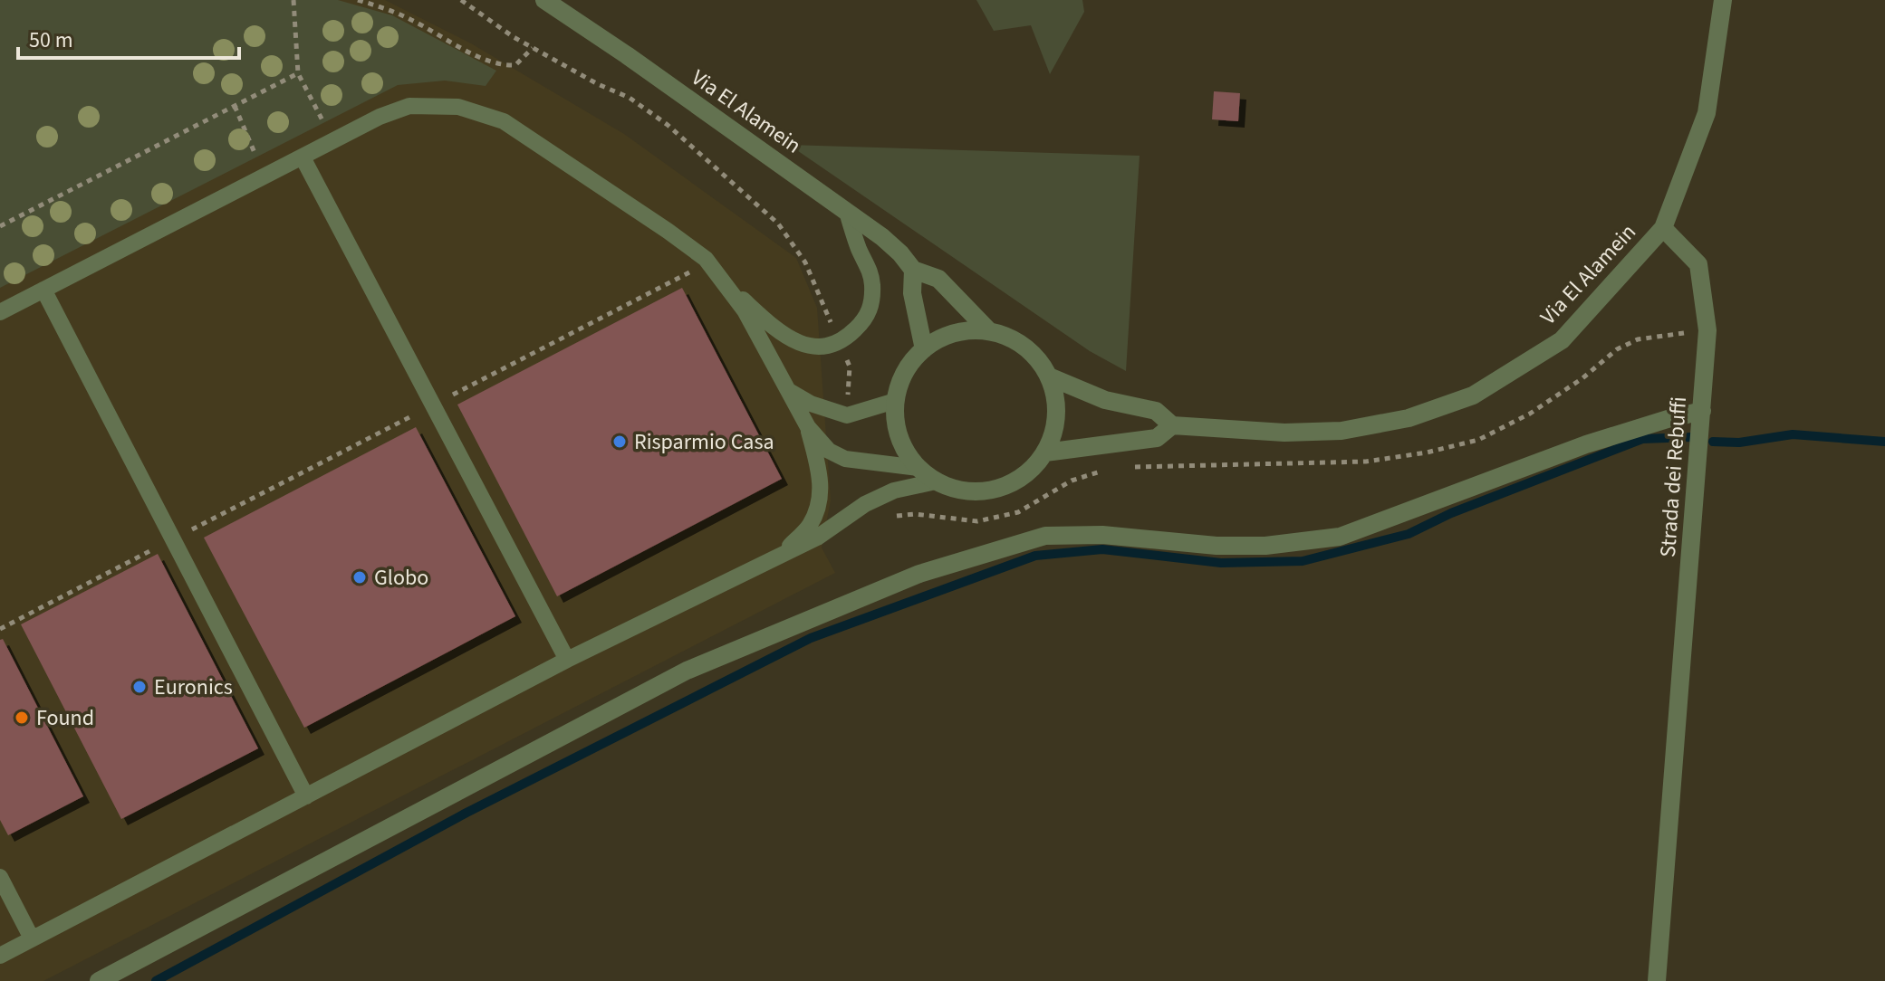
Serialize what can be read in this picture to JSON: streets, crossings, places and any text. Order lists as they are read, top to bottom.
{
  "streets": {
    "street": ["Via El Alamein", "Strada dei Rebuffi"]
  },
  "crossings": [
    ["Via El Alamein", "Strada dei Rebuffi"]
  ],
  "places": [
    "Risparmio Casa",
    "Globo",
    "Euronics",
    "Found"
  ],
  "scale_bar": "50 m"
}
